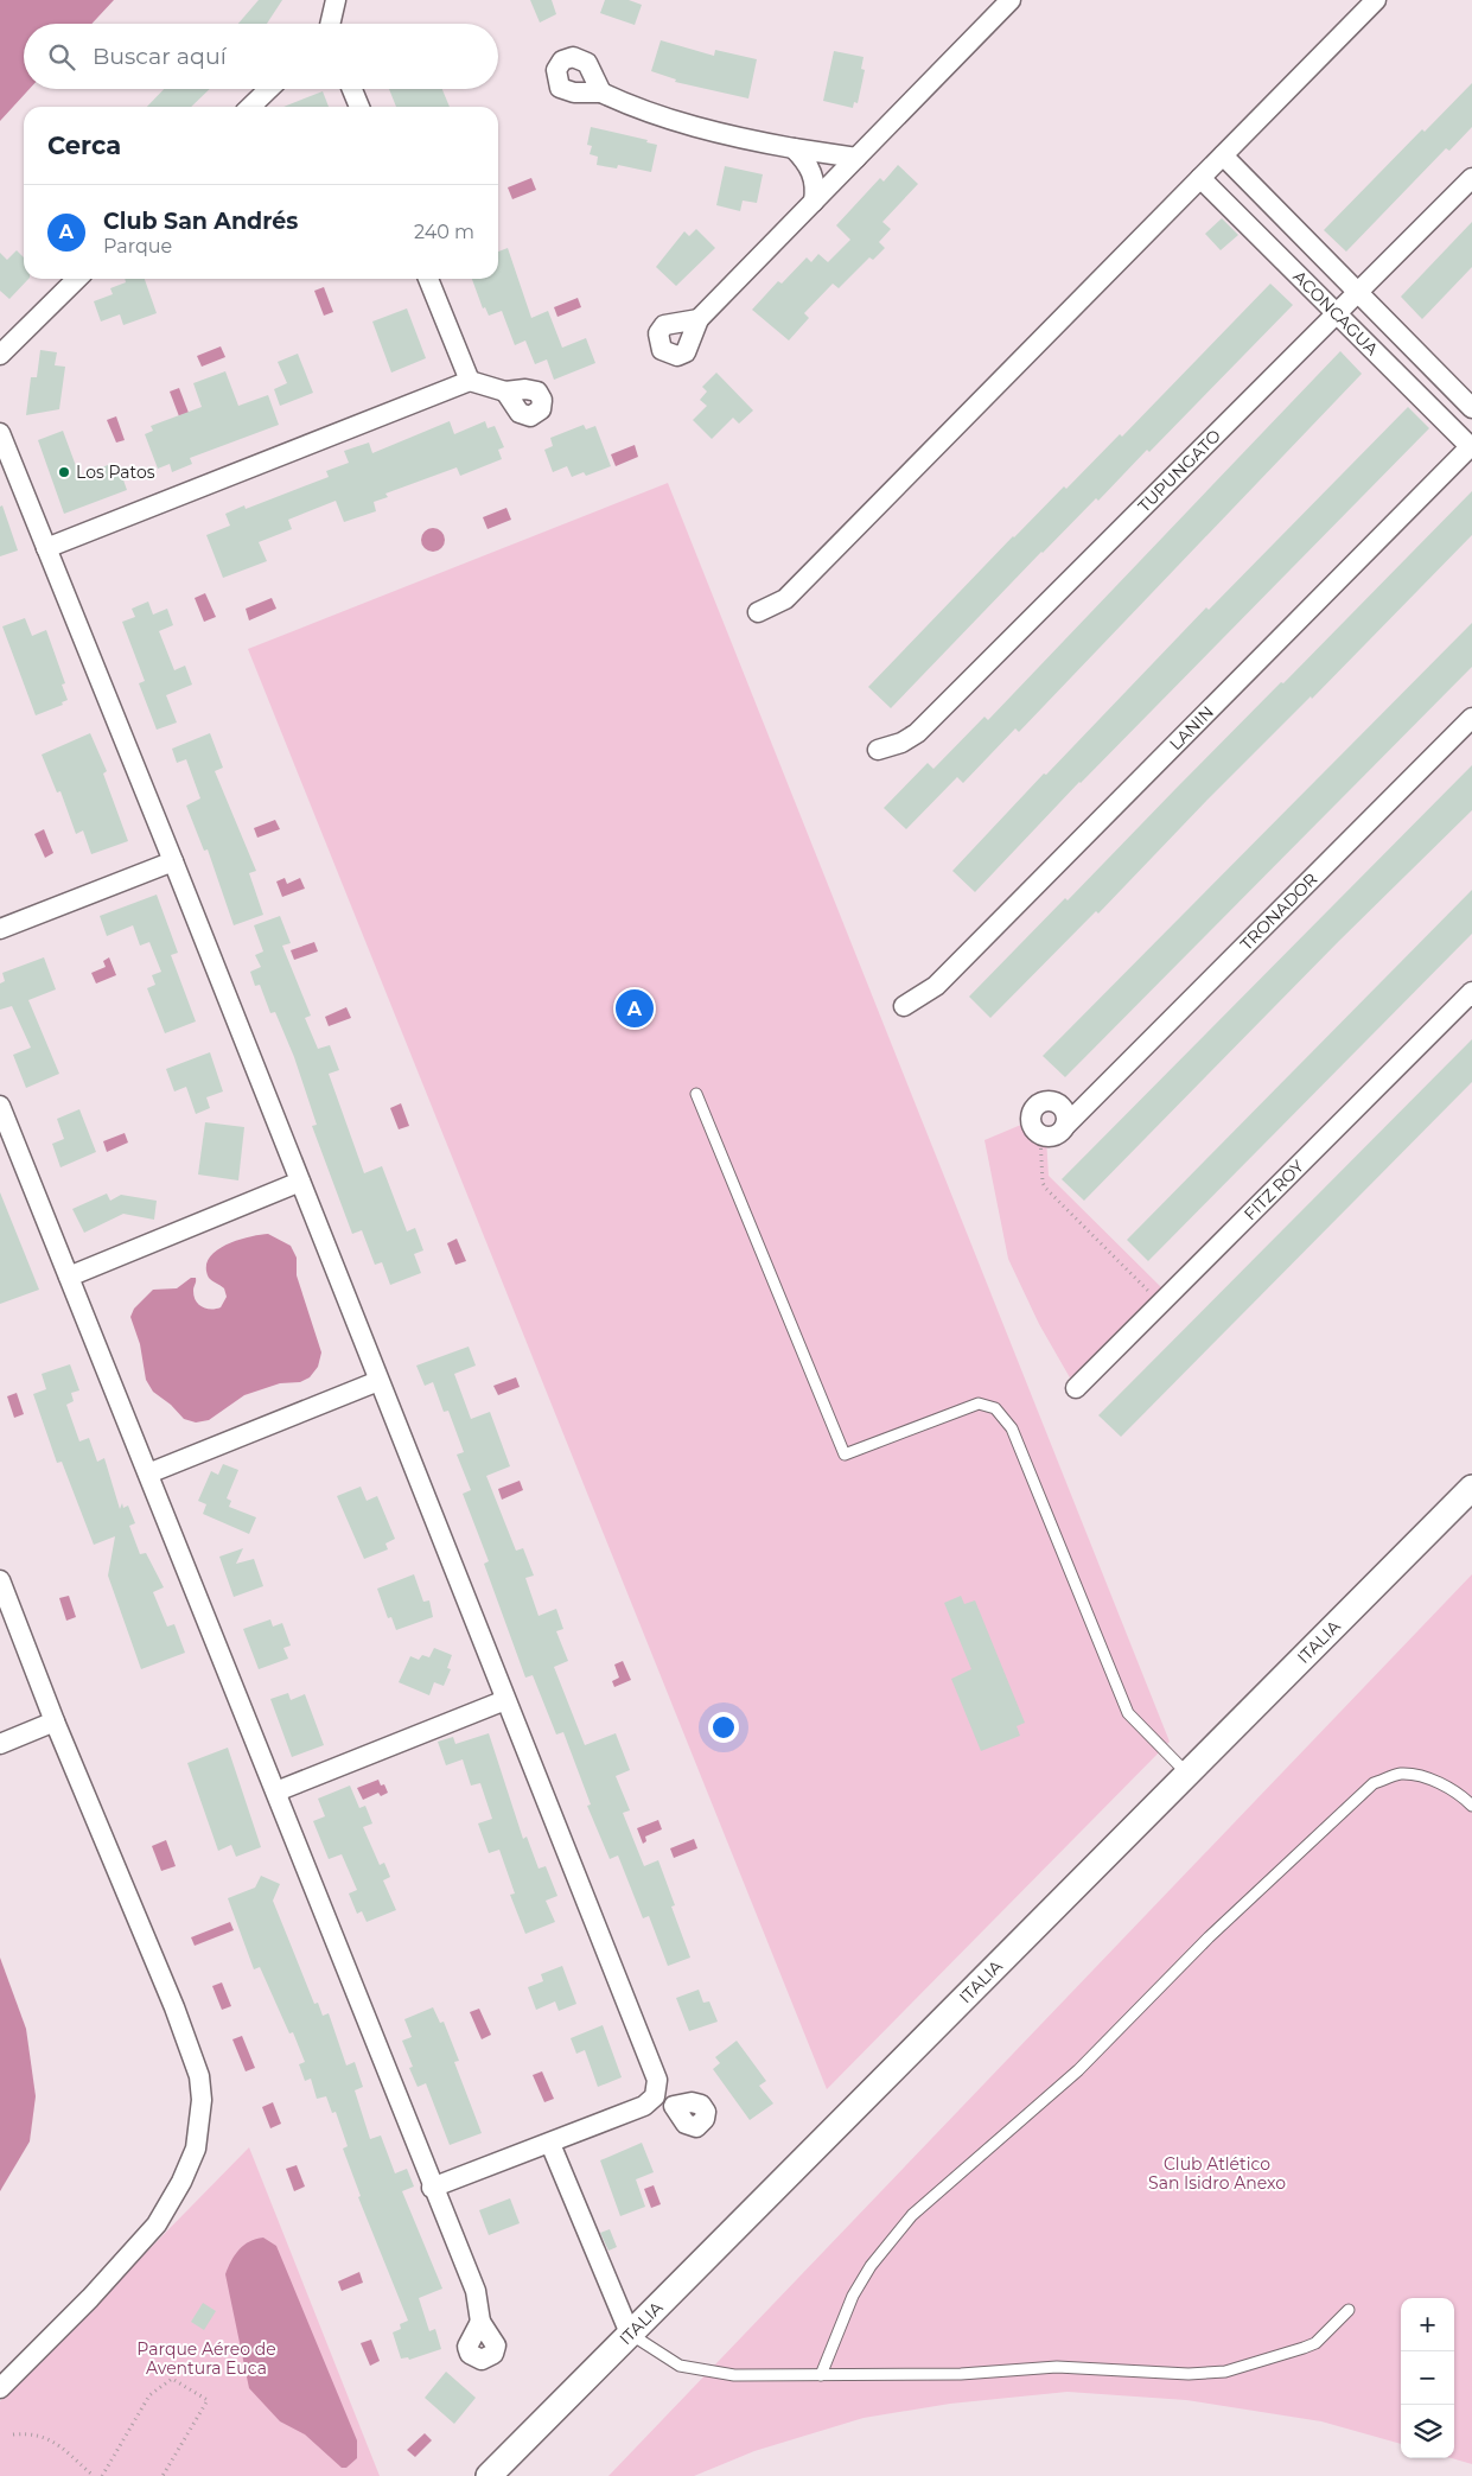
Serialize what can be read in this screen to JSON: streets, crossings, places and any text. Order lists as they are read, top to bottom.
{
  "streets": {
    "street": [
      "ACONCAGUA",
      "TUPUNGATO",
      "LANIN",
      "TRONADOR",
      "FITZ ROY",
      "ITALIA"
    ]
  },
  "crossings": [
    ["ACONCAGUA", "TUPUNGATO"],
    ["ACONCAGUA", "LANIN"]
  ],
  "parks": ["Club Atlético San Isidro Anexo", "Parque Aéreo de Aventura Euca"],
  "places": ["Los Patos"],
  "page": {
    "search": "Buscar aquí",
    "heading": "Cerca",
    "list": [
      {
        "mark": "A",
        "name": "Club San Andrés",
        "note": "Parque",
        "value": "240 m"
      }
    ],
    "pins": "A",
    "map_buttons": ["+", "−"]
  }
}
